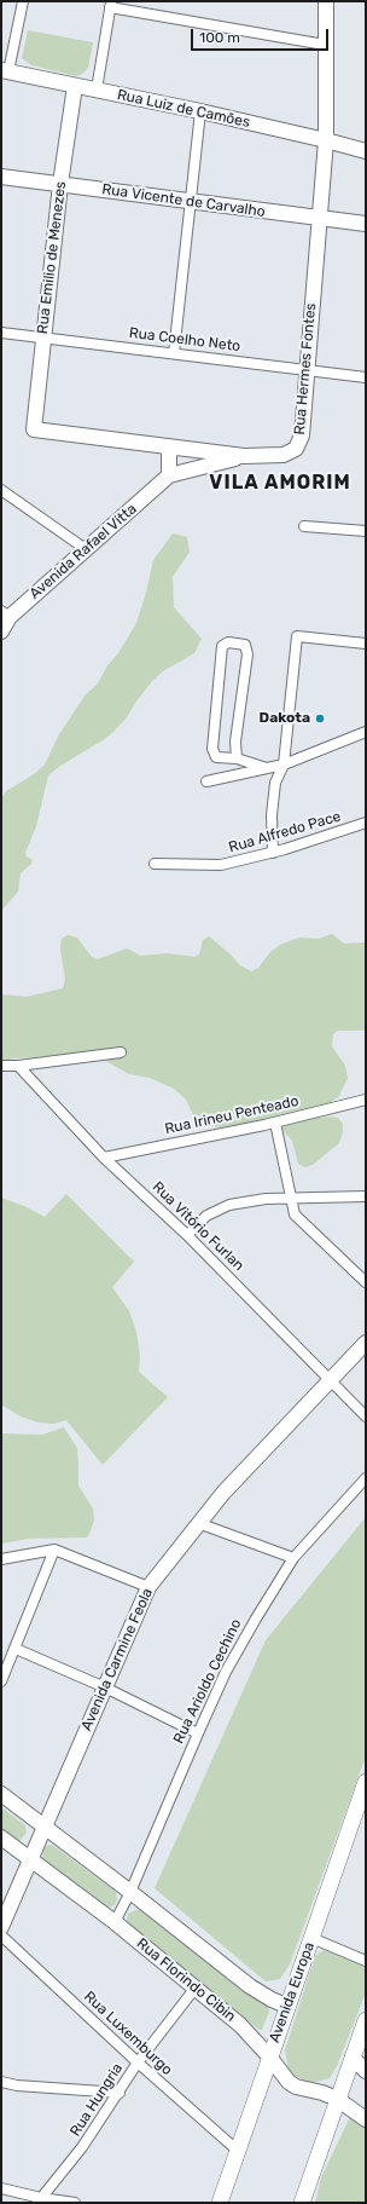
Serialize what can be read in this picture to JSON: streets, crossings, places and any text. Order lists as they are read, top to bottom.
{
  "streets": {
    "main road": [
      "Rua Luiz de Camões",
      "Rua Vicente de Carvalho",
      "Rua Emilio de Menezes",
      "Rua Hermes Fontes",
      "Avenida Rafael Vitta",
      "Avenida Carmine Feola",
      "Rua Florindo Cibin",
      "Avenida Europa"
    ],
    "street": [
      "Rua Coelho Neto",
      "Rua Alfredo Pace",
      "Rua Irineu Penteado",
      "Rua Vitório Furlan",
      "Rua Arioldo Cechino",
      "Rua Luxemburgo",
      "Rua Hungria"
    ]
  },
  "crossings": [
    ["Rua Luiz de Camões", "Rua Emilio de Menezes"],
    ["Rua Luiz de Camões", "Rua Hermes Fontes"],
    ["Rua Vicente de Carvalho", "Rua Emilio de Menezes"],
    ["Rua Vicente de Carvalho", "Rua Hermes Fontes"],
    ["Rua Emilio de Menezes", "Rua Coelho Neto"],
    ["Rua Emilio de Menezes", "Rua Hermes Fontes"],
    ["Rua Coelho Neto", "Rua Hermes Fontes"],
    ["Rua Hermes Fontes", "Avenida Rafael Vitta"],
    ["Rua Irineu Penteado", "Rua Vitório Furlan"],
    ["Rua Vitório Furlan", "Avenida Carmine Feola"],
    ["Avenida Carmine Feola", "Rua Florindo Cibin"],
    ["Rua Arioldo Cechino", "Rua Florindo Cibin"],
    ["Rua Florindo Cibin", "Avenida Europa"],
    ["Rua Florindo Cibin", "Rua Hungria"],
    ["Avenida Europa", "Rua Luxemburgo"],
    ["Rua Luxemburgo", "Rua Hungria"]
  ],
  "districts": ["VILA AMORIM"],
  "places": ["Dakota"],
  "scale_bar": "100 m"
}
